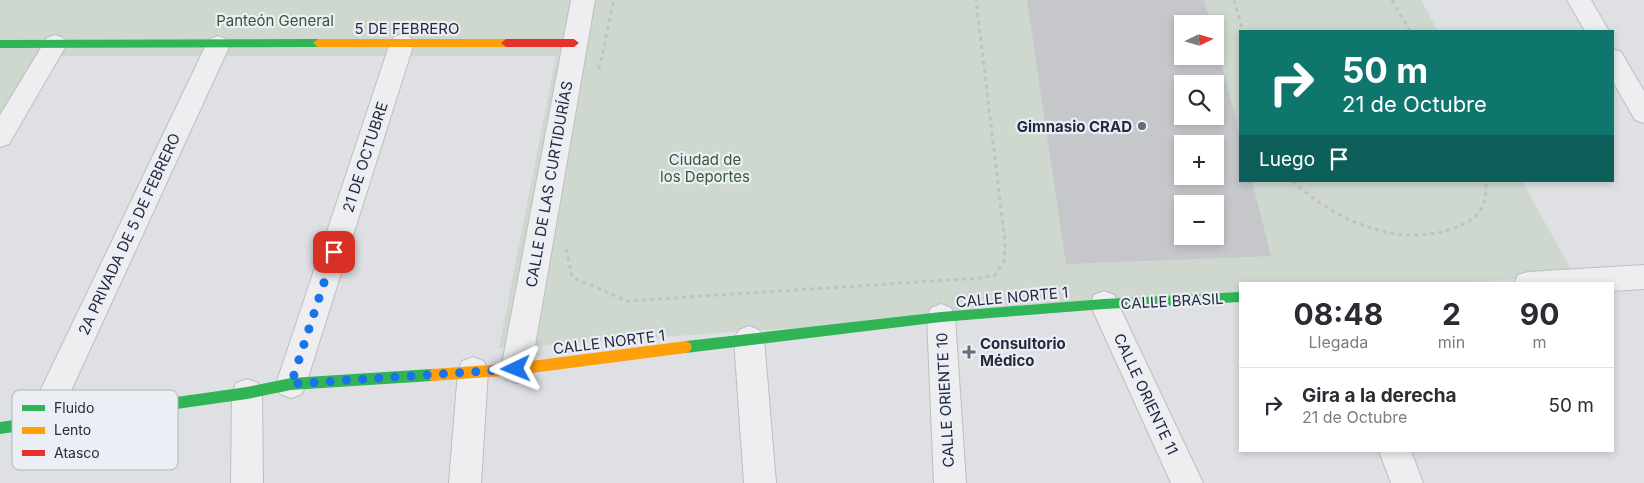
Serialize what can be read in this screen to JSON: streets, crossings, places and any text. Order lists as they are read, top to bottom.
{
  "streets": {
    "street": [
      "5 DE FEBRERO",
      "21 DE OCTUBRE",
      "CALLE DE LAS CURTIDURÍAS",
      "2A PRIVADA DE 5 DE FEBRERO",
      "CALLE NORTE 1",
      "CALLE BRASIL",
      "CALLE ORIENTE 11",
      "CALLE ORIENTE 10"
    ]
  },
  "crossings": [
    ["5 DE FEBRERO", "21 DE OCTUBRE"],
    ["5 DE FEBRERO", "CALLE DE LAS CURTIDURÍAS"],
    ["5 DE FEBRERO", "2A PRIVADA DE 5 DE FEBRERO"],
    ["21 DE OCTUBRE", "CALLE NORTE 1"],
    ["CALLE DE LAS CURTIDURÍAS", "CALLE NORTE 1"],
    ["CALLE NORTE 1", "CALLE BRASIL"],
    ["CALLE NORTE 1", "CALLE ORIENTE 11"],
    ["CALLE NORTE 1", "CALLE ORIENTE 10"],
    ["CALLE BRASIL", "CALLE ORIENTE 11"]
  ],
  "parks": ["Panteón General", "Ciudad de los Deportes"],
  "places": {
    "other": ["Gimnasio CRAD"],
    "health": ["Consultorio Médico"]
  },
  "legend": ["Fluido", "Lento", "Atasco"],
  "north": "right",
  "page": {
    "map_buttons": ["+", "−"],
    "turn": ["50 m", "21 de Octubre"],
    "then": "Luego",
    "eta": [
      "08:48",
      "Llegada",
      "2",
      "min",
      "90",
      "m"
    ],
    "list": [
      {
        "name": "Gira a la derecha",
        "note": "21 de Octubre",
        "value": "50 m"
      }
    ]
  }
}
